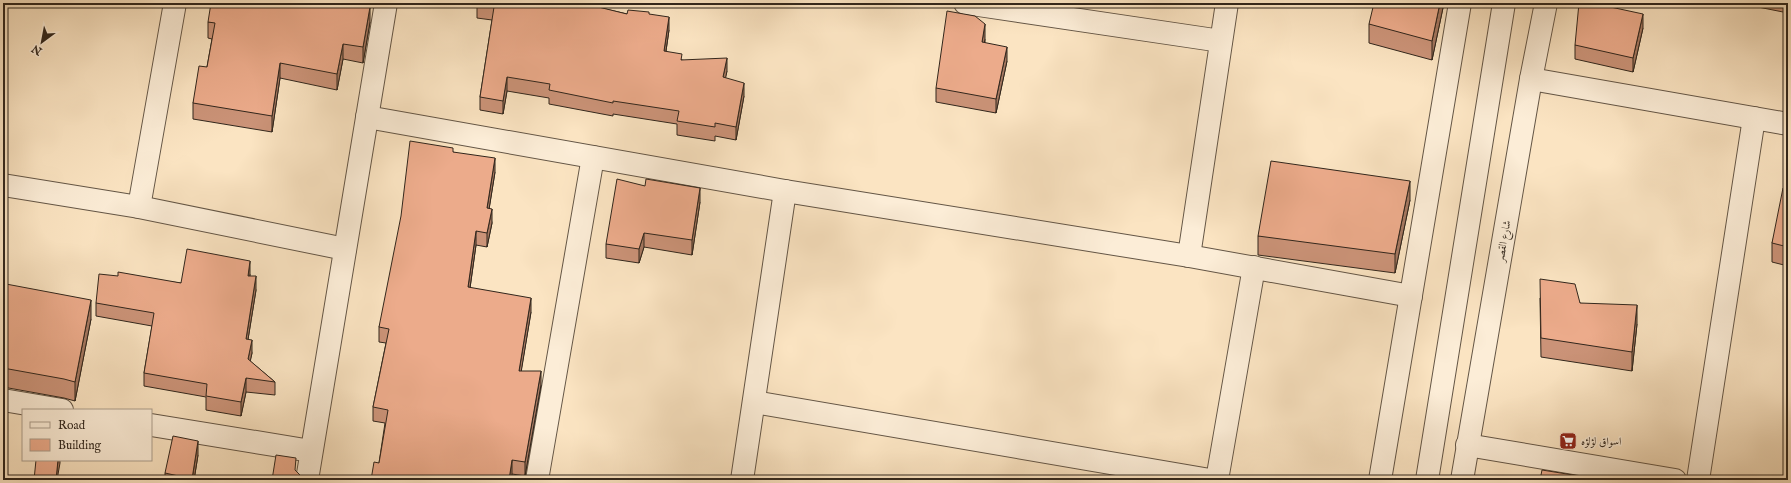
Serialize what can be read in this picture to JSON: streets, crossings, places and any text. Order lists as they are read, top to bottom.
{
  "streets": {
    "street": ["شارع القصر"]
  },
  "places": {
    "supermarket": ["اسواق لؤلؤه"]
  },
  "legend": ["Road", "Building"],
  "north": "bottom left"
}
